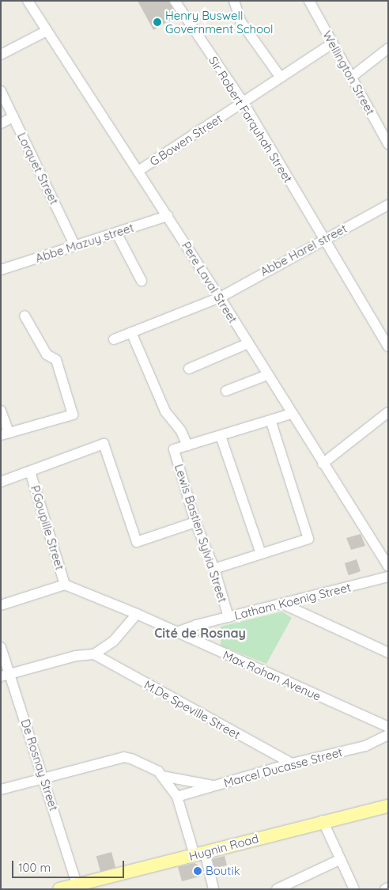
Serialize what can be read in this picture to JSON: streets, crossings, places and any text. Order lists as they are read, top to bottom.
{
  "streets": {
    "main road": ["Hugnin Road"],
    "street": [
      "Wellington Street",
      "Sir Robert Farquhah Street",
      "G.Bowen Street",
      "Lorquet Street",
      "Abbe Mazuy street",
      "Abbe Harel street",
      "Pere Laval Street",
      "P.Goupille Street",
      "Lewis Bastien Sylvia Street",
      "Latham Koenig Street",
      "Max Rohan Avenue",
      "M.De Speville Street",
      "De Rosnay Street",
      "Marcel Ducasse Street"
    ]
  },
  "crossings": [
    ["Wellington Street", "G.Bowen Street"],
    ["Sir Robert Farquhah Street", "G.Bowen Street"],
    ["Sir Robert Farquhah Street", "Abbe Harel street"],
    ["G.Bowen Street", "Pere Laval Street"],
    ["Lorquet Street", "Abbe Mazuy street"],
    ["Abbe Mazuy street", "Pere Laval Street"],
    ["Abbe Harel street", "Pere Laval Street"],
    ["P.Goupille Street", "Max Rohan Avenue"],
    ["Lewis Bastien Sylvia Street", "Latham Koenig Street"],
    ["Latham Koenig Street", "Max Rohan Avenue"],
    ["M.De Speville Street", "Marcel Ducasse Street"],
    ["De Rosnay Street", "Hugnin Road"]
  ],
  "districts": ["Cité de Rosnay"],
  "places": ["Henry Buswell Government School", "Boutik"],
  "scale_bar": "100 m"
}
